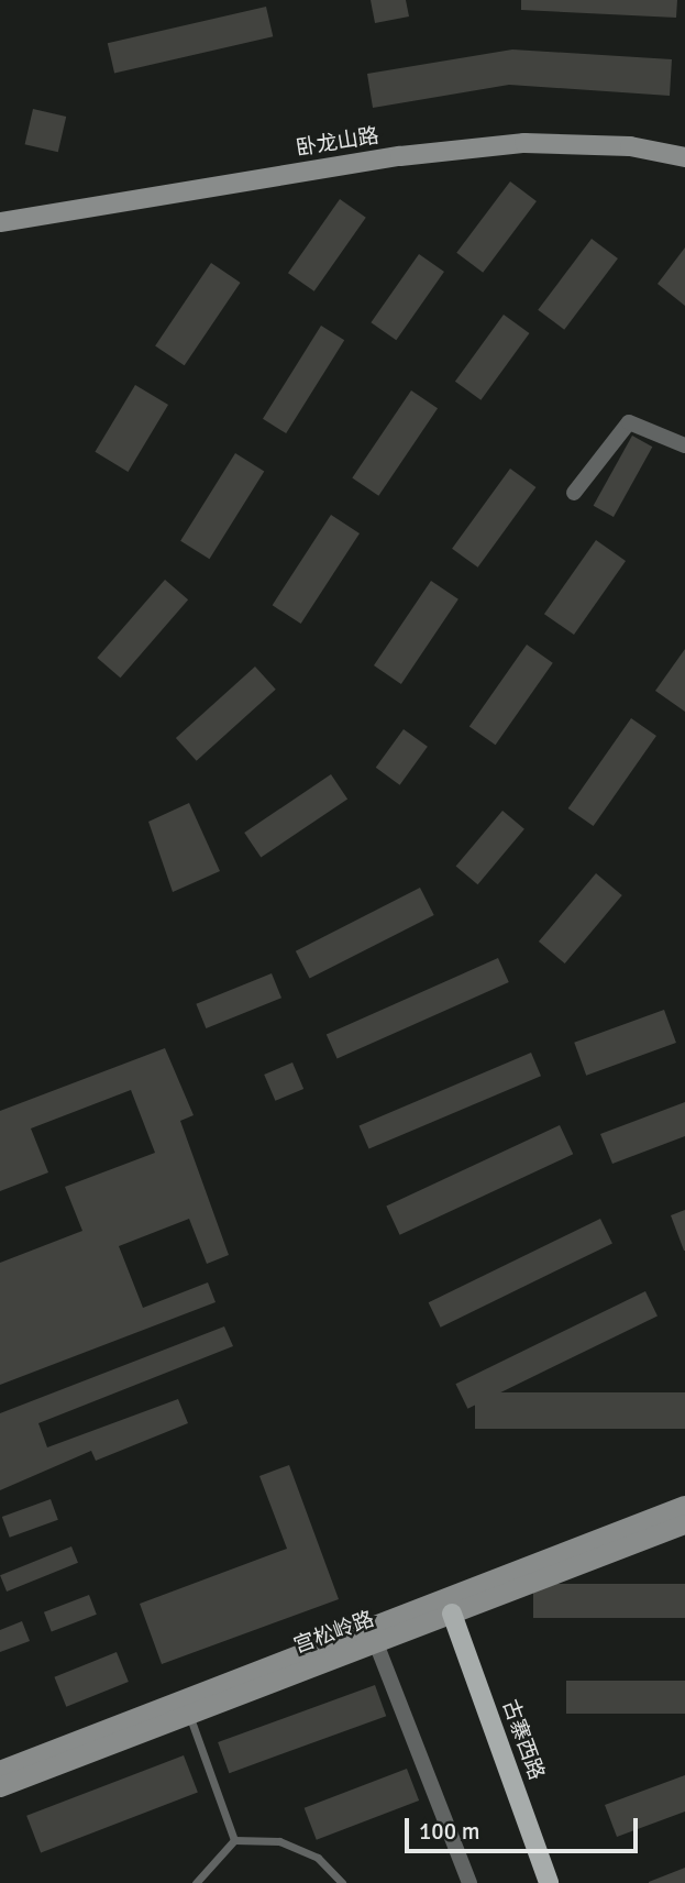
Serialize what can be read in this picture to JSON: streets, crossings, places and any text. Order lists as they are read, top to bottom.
{
  "streets": {
    "main road": ["卧龙山路", "宫松岭路", "古寨西路"]
  },
  "crossings": [
    ["宫松岭路", "古寨西路"]
  ],
  "scale_bar": "100 m"
}
